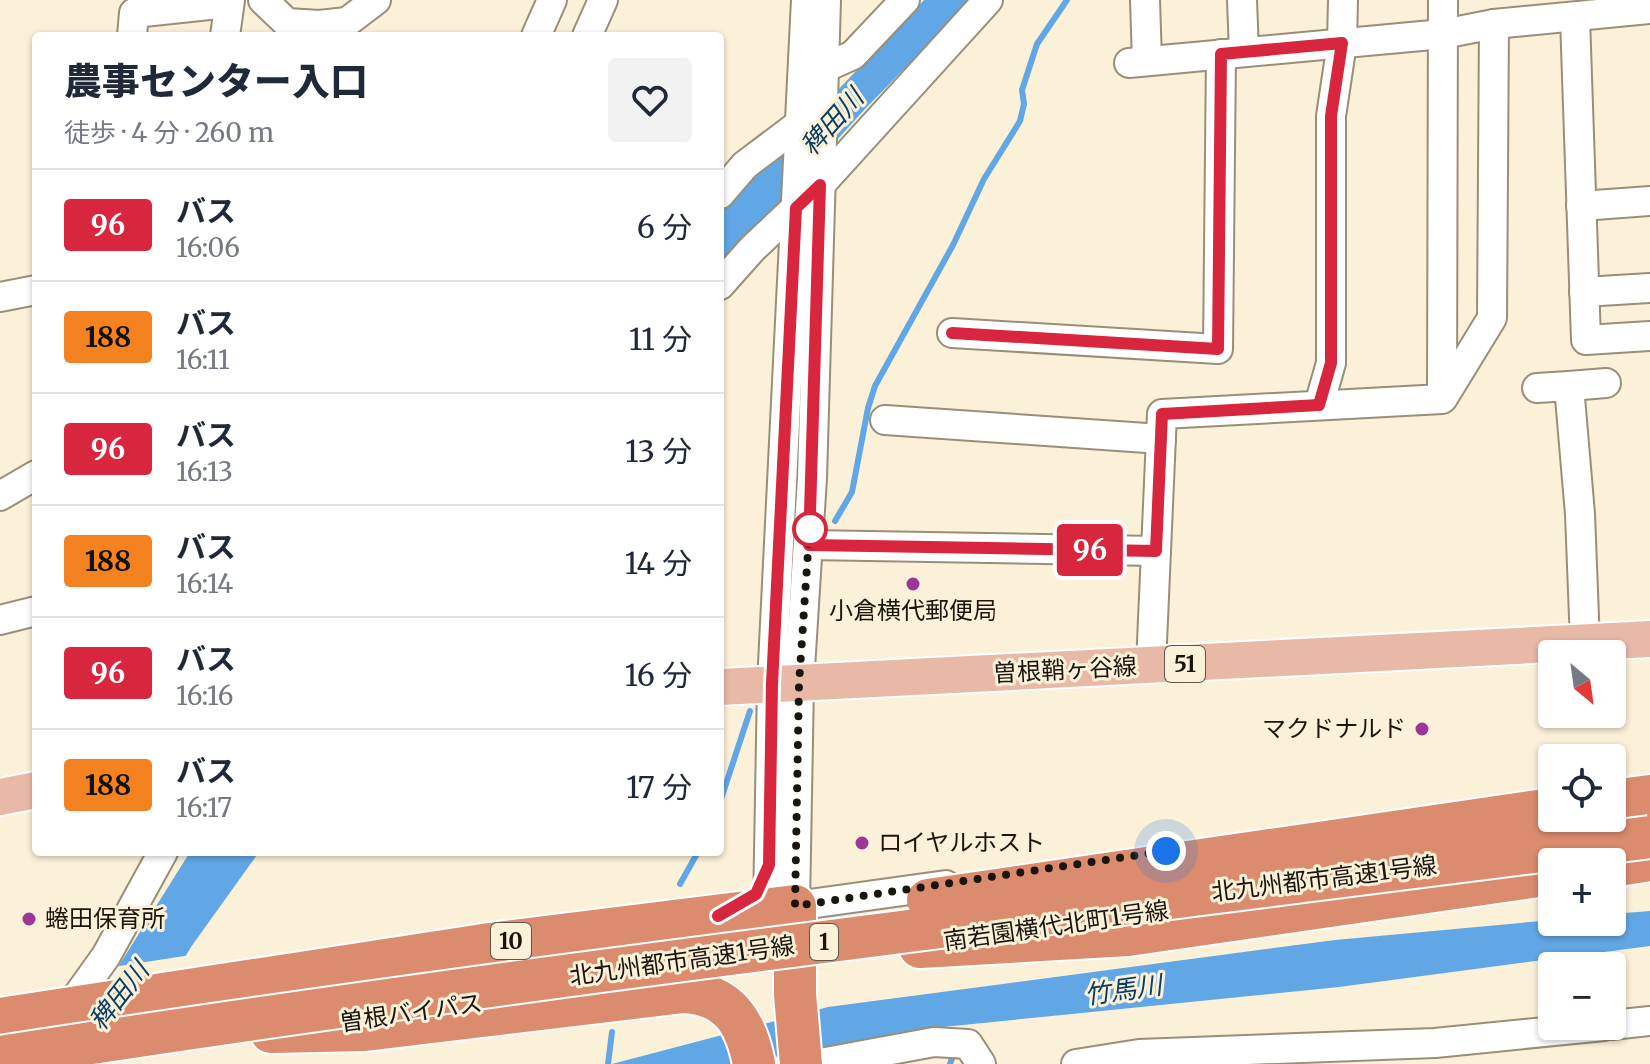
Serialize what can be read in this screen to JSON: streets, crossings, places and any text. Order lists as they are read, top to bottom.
{
  "streets": {
    "highway": [
      "北九州都市高速1号線",
      "10",
      "1",
      "曽根バイパス"
    ],
    "main road": ["51", "曽根鞘ヶ谷線"],
    "street": ["南若園横代北町1号線"]
  },
  "crossings": [
    ["南若園横代北町1号線", "曽根バイパス"]
  ],
  "water": ["稗田川", "竹馬川"],
  "places": [
    "小倉横代郵便局",
    "マクドナルド",
    "ロイヤルホスト",
    "蜷田保育所"
  ],
  "lines": ["bus line 96"],
  "north": "bottom right",
  "page": {
    "on_map": "96",
    "heading": ["農事センター入口", "徒歩 · 4 分 · 260 m"],
    "list": [
      {
        "mark": "96",
        "name": "バス",
        "note": "16:06",
        "value": "6 分"
      },
      {
        "mark": "188",
        "name": "バス",
        "note": "16:11",
        "value": "11 分"
      },
      {
        "mark": "96",
        "name": "バス",
        "note": "16:13",
        "value": "13 分"
      },
      {
        "mark": "188",
        "name": "バス",
        "note": "16:14",
        "value": "14 分"
      },
      {
        "mark": "96",
        "name": "バス",
        "note": "16:16",
        "value": "16 分"
      },
      {
        "mark": "188",
        "name": "バス",
        "note": "16:17",
        "value": "17 分"
      }
    ],
    "map_buttons": ["+", "−"]
  }
}
